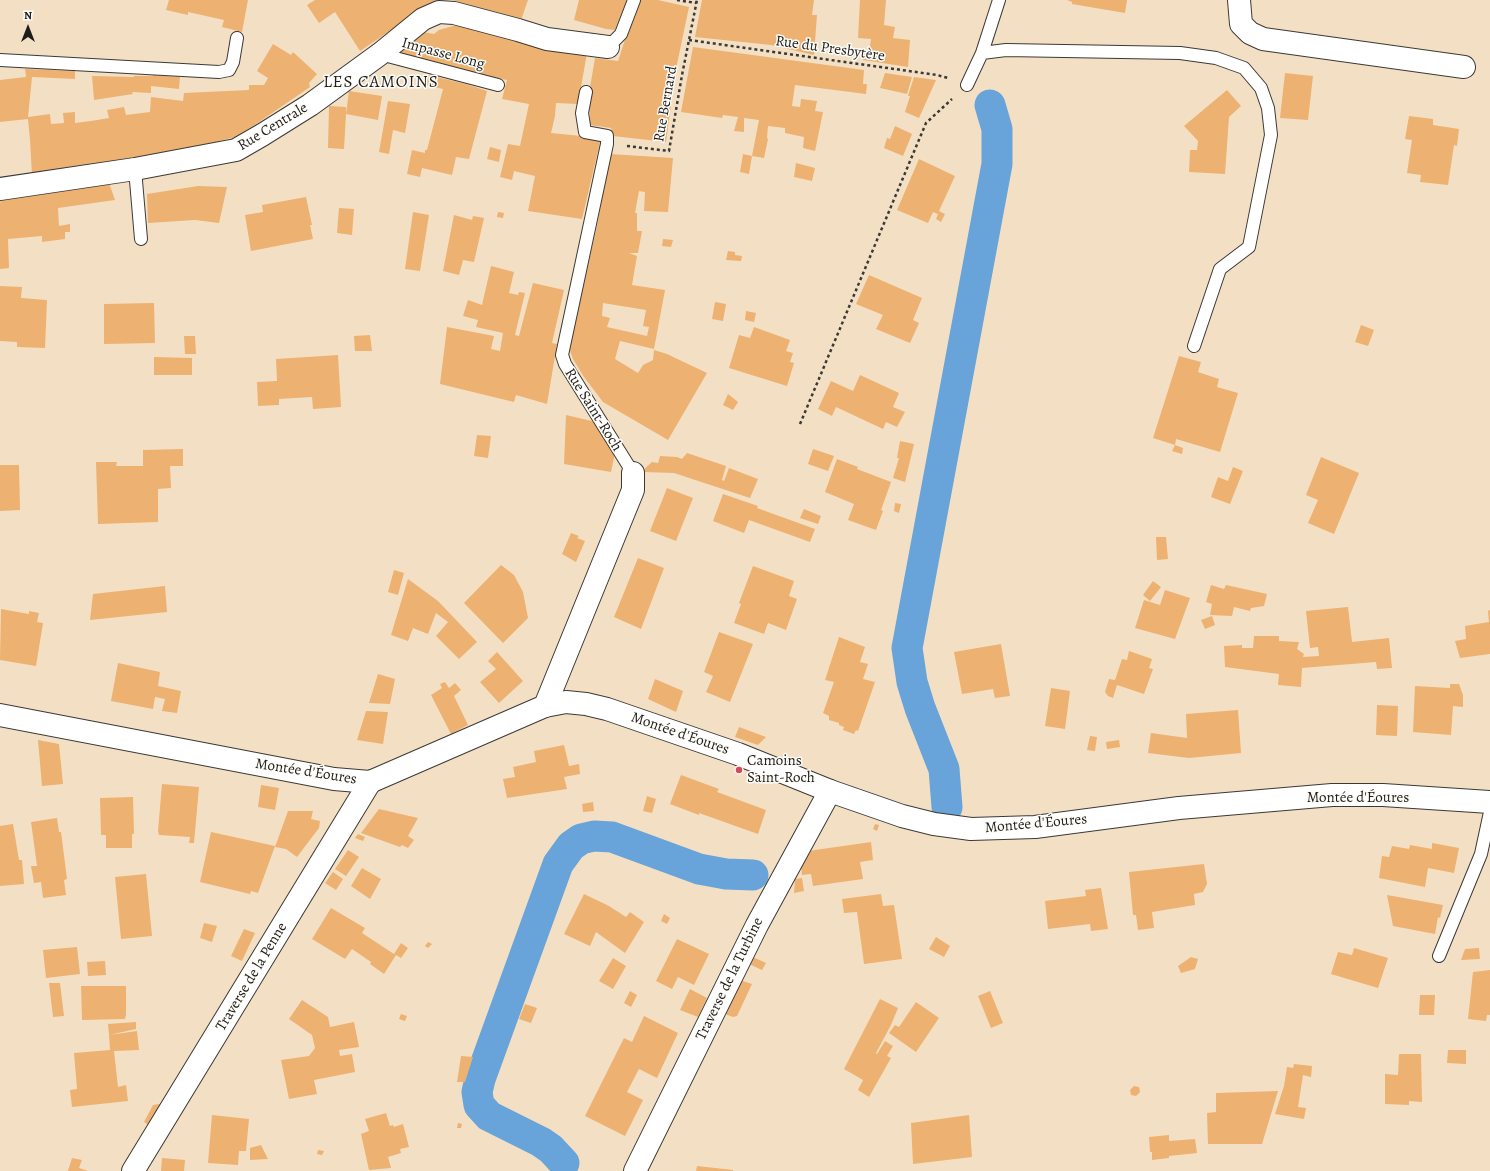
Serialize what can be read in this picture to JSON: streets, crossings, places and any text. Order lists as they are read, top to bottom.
{
  "streets": {
    "street": [
      "Rue Centrale",
      "Rue Saint-Roch",
      "Montée d'Éoures",
      "Traverse de la Penne",
      "Traverse de la Turbine"
    ],
    "lane": ["Impasse Long"],
    "path": ["Rue du Presbytère", "Rue Bernard"]
  },
  "crossings": [
    ["Rue du Presbytère", "Rue Bernard"],
    ["Impasse Long", "Rue Centrale"],
    ["Rue Bernard", "Rue Saint-Roch"],
    ["Rue Saint-Roch", "Montée d'Éoures"],
    ["Montée d'Éoures", "Traverse de la Penne"],
    ["Montée d'Éoures", "Traverse de la Turbine"]
  ],
  "districts": ["LES CAMOINS"],
  "places": ["Camoins Saint-Roch"],
  "north": "top"
}
